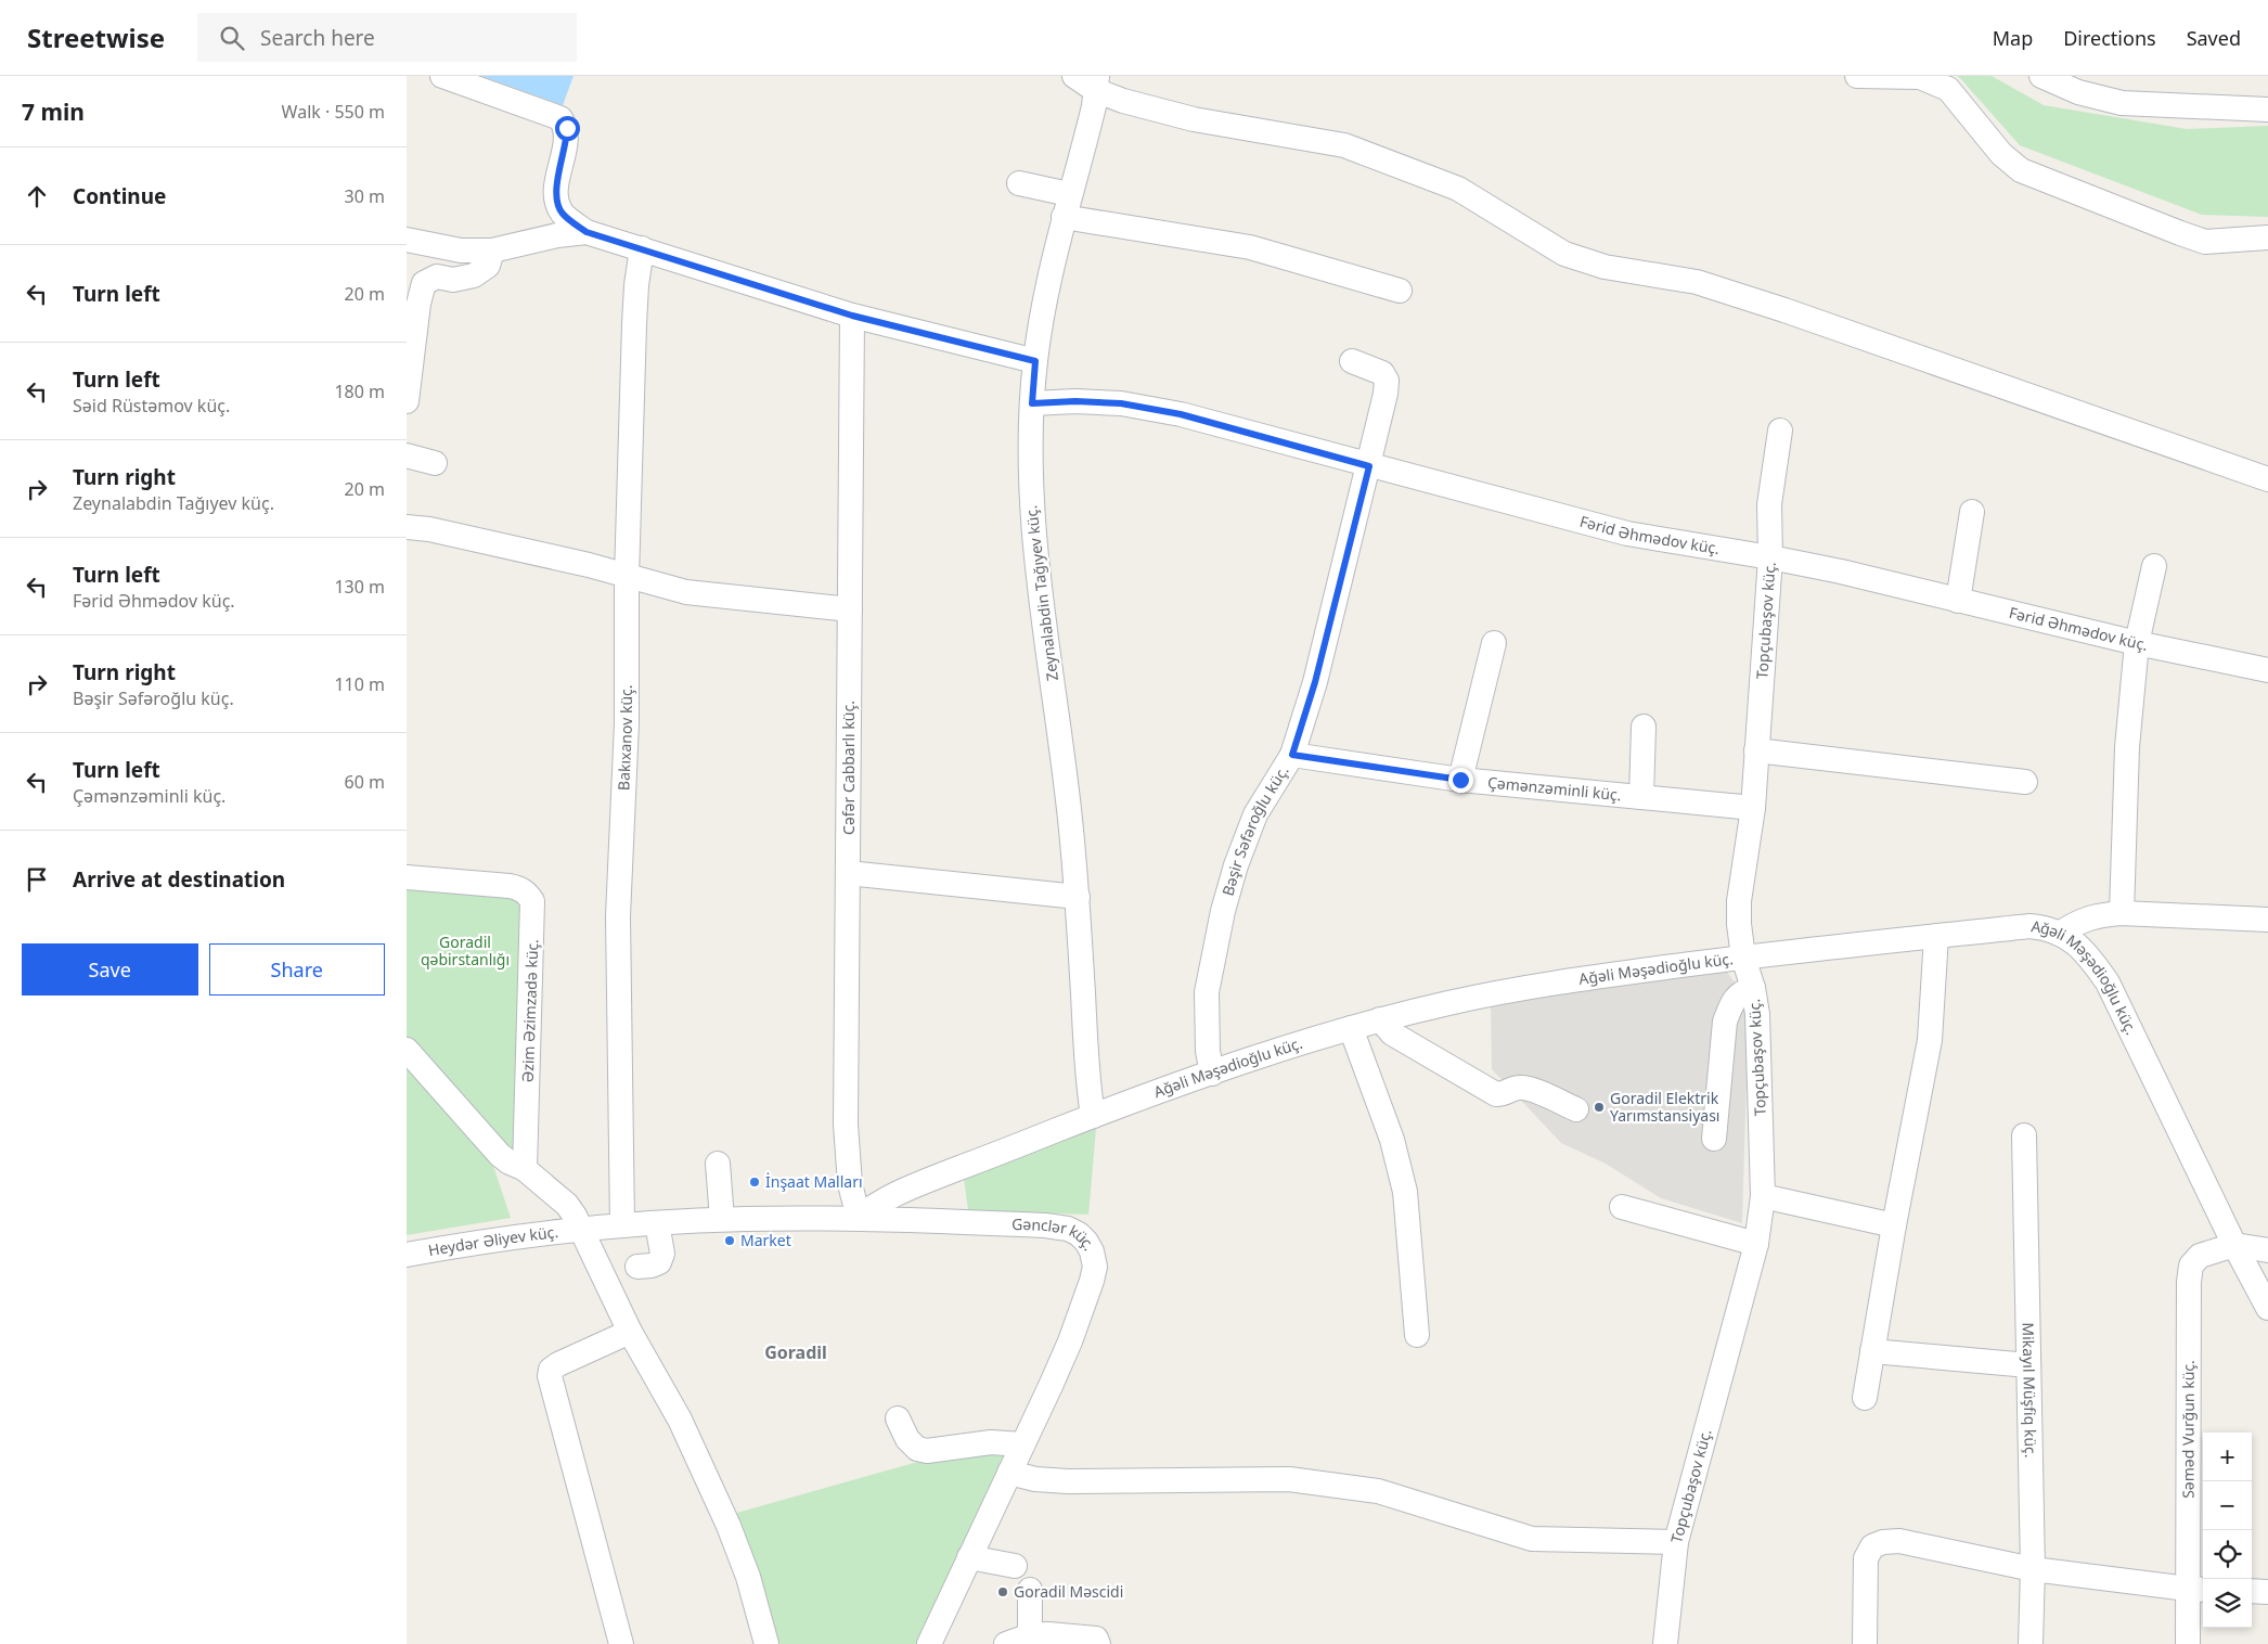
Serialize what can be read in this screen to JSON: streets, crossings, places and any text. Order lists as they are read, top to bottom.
{
  "streets": {
    "street": [
      "Fərid Əhmədov küç.",
      "Zeynalabdin Tağıyev küç.",
      "Topçubaşov küç.",
      "Bakıxanov küç.",
      "Cəfər Cabbarlı küç.",
      "Çəmənzəminli küç.",
      "Bəşir Səfəroğlu küç.",
      "Ağəli Məşədioğlu küç.",
      "Əzim Əzimzadə küç.",
      "Gənclər küç.",
      "Heydər Əliyev küç.",
      "Mikayıl Müşfiq küç.",
      "Səməd Vurğun küç."
    ]
  },
  "crossings": [
    ["Fərid Əhmədov küç.", "Zeynalabdin Tağıyev küç."],
    ["Fərid Əhmədov küç.", "Topçubaşov küç."],
    ["Fərid Əhmədov küç.", "Bəşir Səfəroğlu küç."],
    ["Zeynalabdin Tağıyev küç.", "Ağəli Məşədioğlu küç."],
    ["Topçubaşov küç.", "Çəmənzəminli küç."],
    ["Topçubaşov küç.", "Ağəli Məşədioğlu küç."],
    ["Bakıxanov küç.", "Gənclər küç."],
    ["Cəfər Cabbarlı küç.", "Ağəli Məşədioğlu küç."],
    ["Cəfər Cabbarlı küç.", "Gənclər küç."],
    ["Çəmənzəminli küç.", "Bəşir Səfəroğlu küç."],
    ["Bəşir Səfəroğlu küç.", "Ağəli Məşədioğlu küç."],
    ["Ağəli Məşədioğlu küç.", "Gənclər küç."],
    ["Ağəli Məşədioğlu küç.", "Səməd Vurğun küç."],
    ["Gənclər küç.", "Heydər Əliyev küç."]
  ],
  "districts": ["Goradil"],
  "parks": ["Goradil qəbirstanlığı"],
  "places": [
    "Goradil Elektrik Yarımstansiyası",
    "İnşaat Malları",
    "Market",
    "Goradil Məscidi"
  ],
  "page": {
    "header": "Streetwise",
    "search": "Search here",
    "nav": ["Map", "Directions", "Saved"],
    "heading": ["7 min", "Walk · 550 m"],
    "list": [
      ["Continue", "30 m"],
      ["Turn left", "20 m"],
      ["Turn left", "Səid Rüstəmov küç.", "180 m"],
      ["Turn right", "Zeynalabdin Tağıyev küç.", "20 m"],
      ["Turn left", "Fərid Əhmədov küç.", "130 m"],
      ["Turn right", "Bəşir Səfəroğlu küç.", "110 m"],
      ["Turn left", "Çəmənzəminli küç.", "60 m"],
      "Arrive at destination"
    ],
    "buttons": ["Save", "Share"],
    "map_buttons": ["+", "−"]
  }
}
